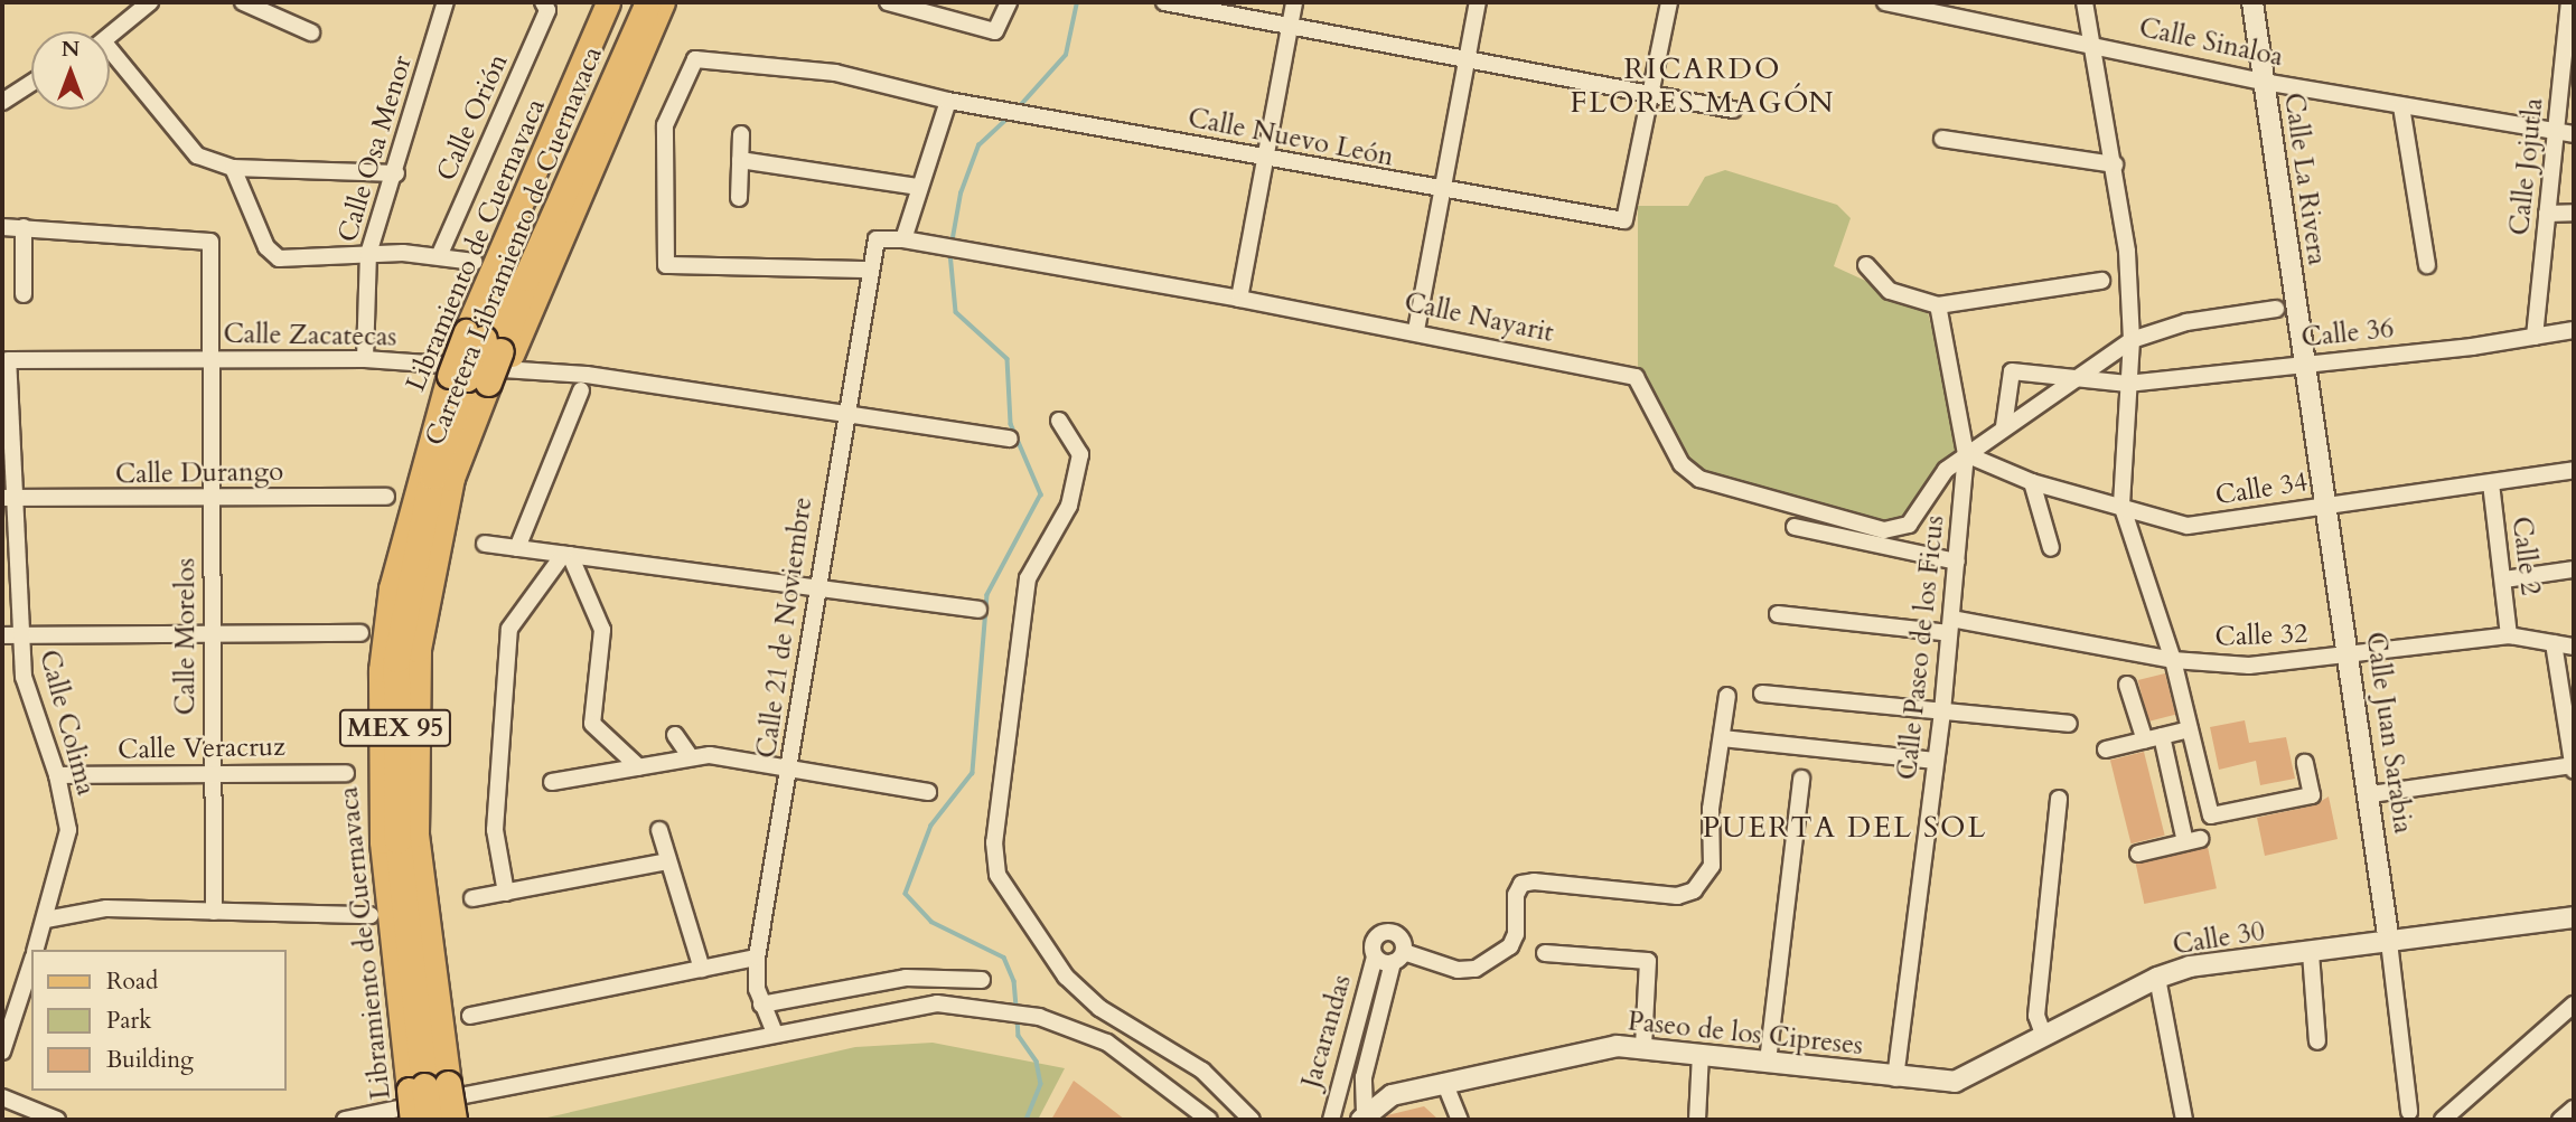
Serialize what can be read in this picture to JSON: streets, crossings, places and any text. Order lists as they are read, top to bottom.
{
  "streets": {
    "highway": ["Carretera Libramiento de Cuernavaca", "MEX 95"],
    "main road": ["Libramiento de Cuernavaca"],
    "street": [
      "Calle Sinaloa",
      "Calle Orión",
      "Calle Nuevo León",
      "Calle Osa Menor",
      "Calle Jojutla",
      "Calle La Rivera",
      "Calle Nayarit",
      "Calle 36",
      "Calle Zacatecas",
      "Calle Durango",
      "Calle 34",
      "Calle 2",
      "Calle 21 de Noviembre",
      "Calle 32",
      "Calle Morelos",
      "Calle Paseo de los Ficus",
      "Calle Colima",
      "Calle Juan Sarabia",
      "Calle Veracruz",
      "Calle 30",
      "Jacarandas",
      "Paseo de los Cipreses"
    ]
  },
  "crossings": [
    ["Calle Sinaloa", "Calle Jojutla"],
    ["Calle Sinaloa", "Calle La Rivera"],
    ["Calle Nuevo León", "Calle 21 de Noviembre"],
    ["Calle Osa Menor", "Calle Zacatecas"],
    ["Calle Jojutla", "Calle 36"],
    ["Calle La Rivera", "Calle 36"],
    ["Calle La Rivera", "Calle Juan Sarabia"],
    ["Libramiento de Cuernavaca", "Carretera Libramiento de Cuernavaca"],
    ["Calle Nayarit", "Calle 34"],
    ["Calle Nayarit", "Calle 21 de Noviembre"],
    ["Calle Nayarit", "Calle Paseo de los Ficus"],
    ["Calle 36", "Calle Juan Sarabia"],
    ["Calle Zacatecas", "Calle 21 de Noviembre"],
    ["Calle Zacatecas", "Calle Morelos"],
    ["Calle Zacatecas", "Calle Colima"],
    ["Calle Durango", "Calle Morelos"],
    ["Calle Durango", "Calle Colima"],
    ["Calle 34", "Calle 2"],
    ["Calle 34", "Calle Paseo de los Ficus"],
    ["Calle 34", "Calle Juan Sarabia"],
    ["Calle 2", "Calle 32"],
    ["Calle 32", "Calle Paseo de los Ficus"],
    ["Calle 32", "Calle Juan Sarabia"],
    ["Calle Morelos", "Calle Veracruz"],
    ["Calle Paseo de los Ficus", "Calle 30"],
    ["Calle Paseo de los Ficus", "Paseo de los Cipreses"],
    ["Calle Colima", "Calle Veracruz"],
    ["Calle Juan Sarabia", "Calle 30"],
    ["Calle 30", "Paseo de los Cipreses"],
    ["Jacarandas", "Paseo de los Cipreses"]
  ],
  "districts": ["RICARDO FLORES MAGÓN", "PUERTA DEL SOL"],
  "legend": ["Road", "Park", "Building"],
  "north": "top"
}
